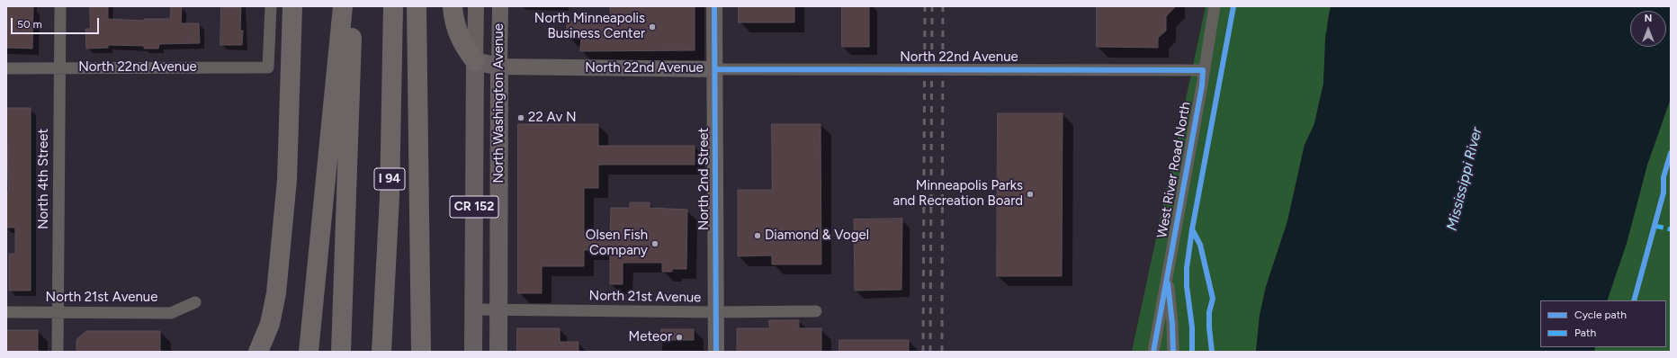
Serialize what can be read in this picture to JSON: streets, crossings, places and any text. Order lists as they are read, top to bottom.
{
  "streets": {
    "highway": ["I 94"],
    "main road": ["North 22nd Avenue", "North Washington Avenue", "CR 152"],
    "street": [
      "West River Road North",
      "North 4th Street",
      "North 2nd Street",
      "North 21st Avenue"
    ]
  },
  "crossings": [
    ["North 22nd Avenue", "North Washington Avenue"],
    ["North 22nd Avenue", "West River Road North"],
    ["North 22nd Avenue", "North 4th Street"],
    ["North 22nd Avenue", "North 2nd Street"],
    ["North Washington Avenue", "North 21st Avenue"],
    ["North 4th Street", "North 21st Avenue"],
    ["North 2nd Street", "North 21st Avenue"]
  ],
  "water": ["Mississippi River"],
  "places": [
    "North Minneapolis Business Center",
    "22 Av N",
    "Minneapolis Parks and Recreation Board",
    "Diamond & Vogel",
    "Olsen Fish Company",
    "Meteor"
  ],
  "legend": ["Cycle path", "Path"],
  "scale_bar": "50 m",
  "north": "top"
}
